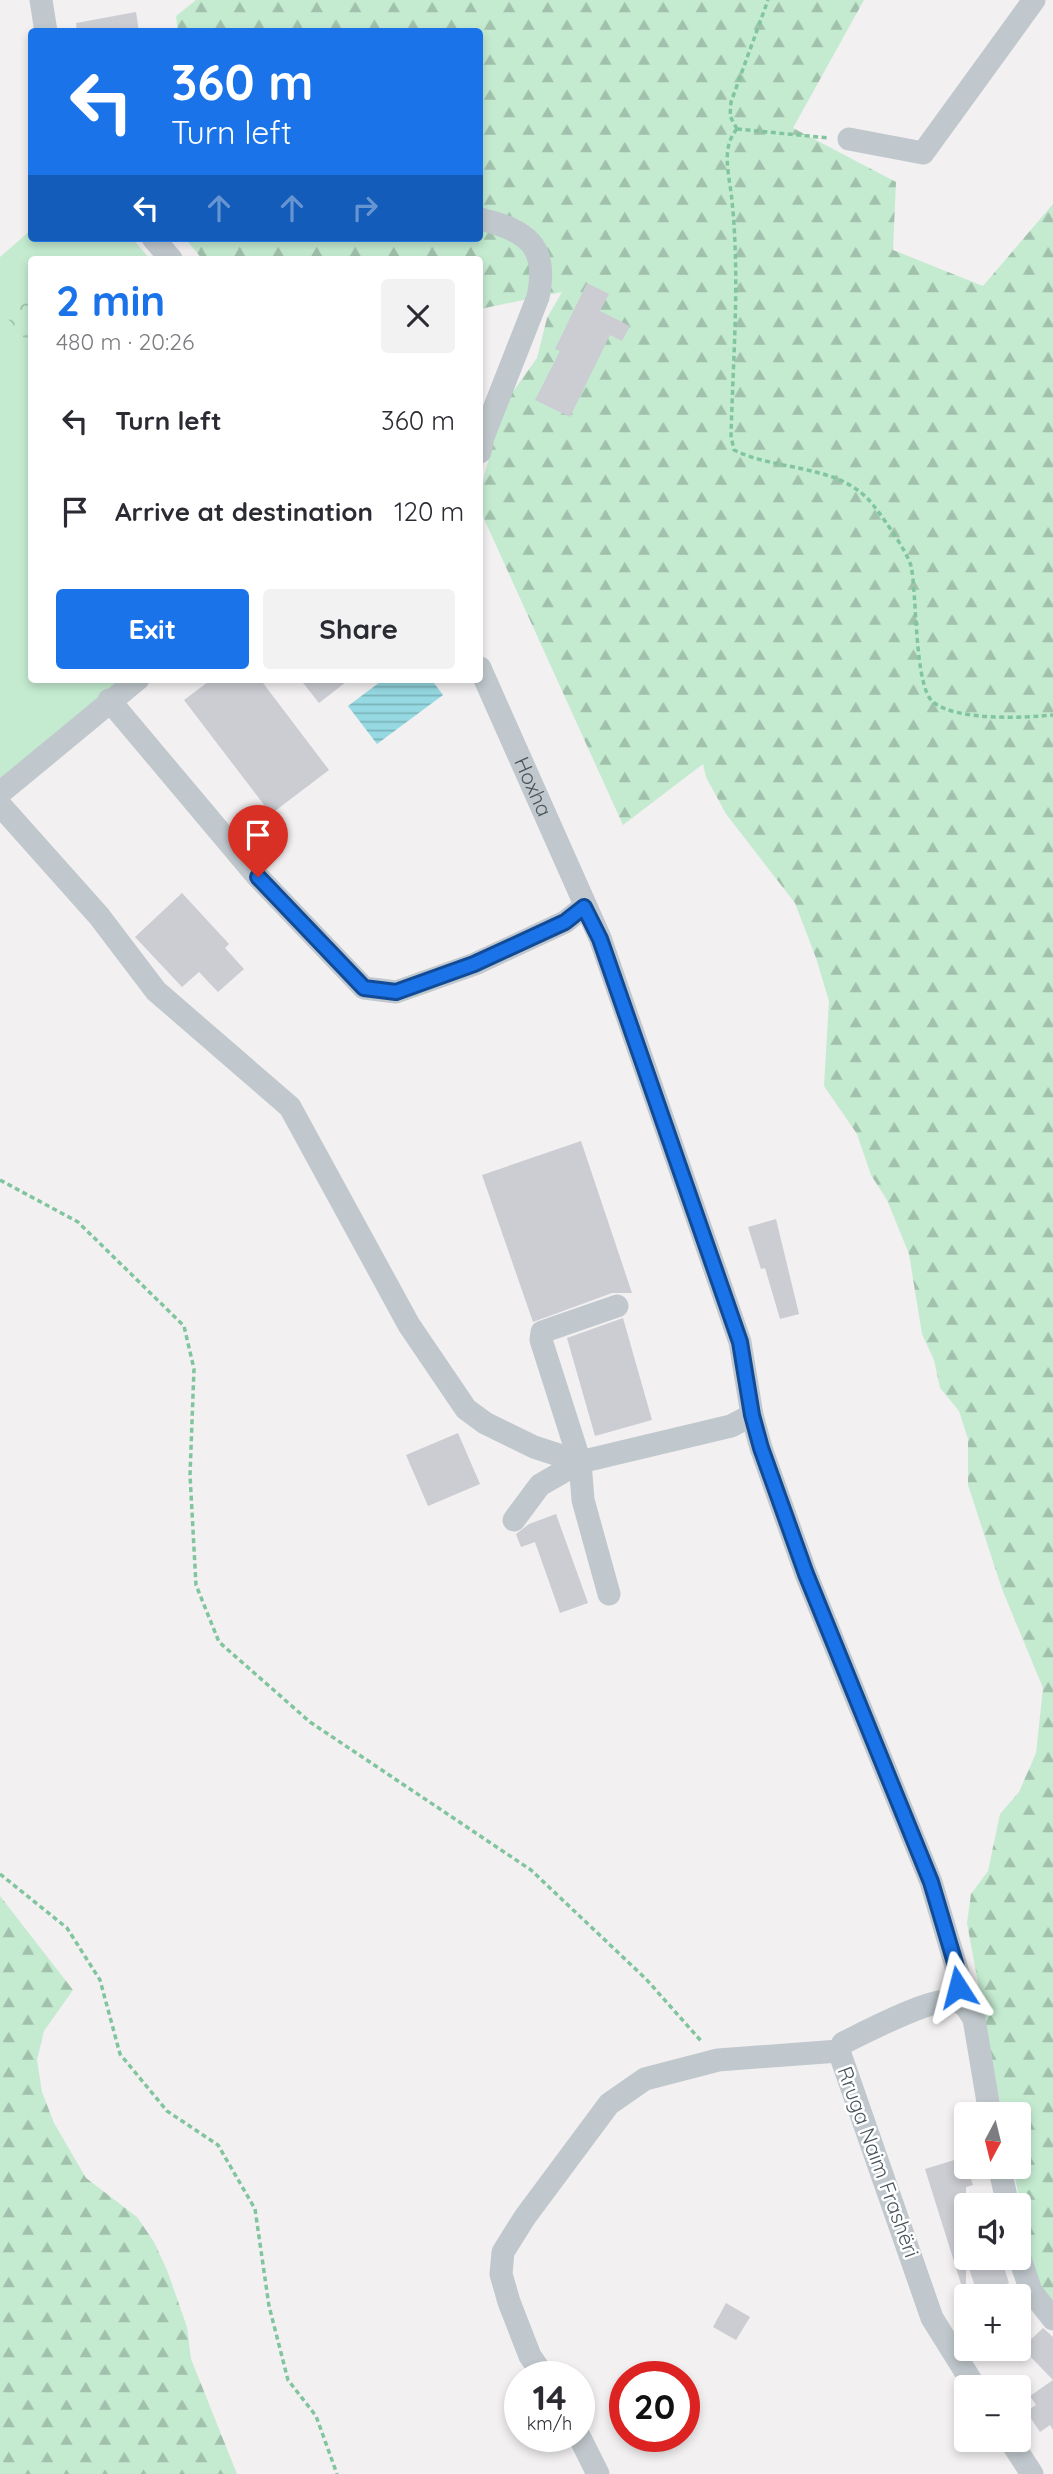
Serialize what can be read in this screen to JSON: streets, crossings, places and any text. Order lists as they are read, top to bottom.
{
  "streets": {
    "street": ["Hoxha", "Rruga Naim Frashëri"]
  },
  "crossings": [
    ["Hoxha", "Rruga Naim Frashëri"]
  ],
  "north": "bottom",
  "page": {
    "turn": ["360 m", "Turn left"],
    "heading": ["2 min", "480 m · 20:26"],
    "list": [
      {
        "name": "Turn left",
        "value": "360 m"
      },
      {
        "name": "Arrive at destination",
        "value": "120 m"
      }
    ],
    "buttons": ["Exit", "Share"],
    "map_buttons": ["+", "−"],
    "speed": "14 km/h",
    "limit": "20"
  }
}
